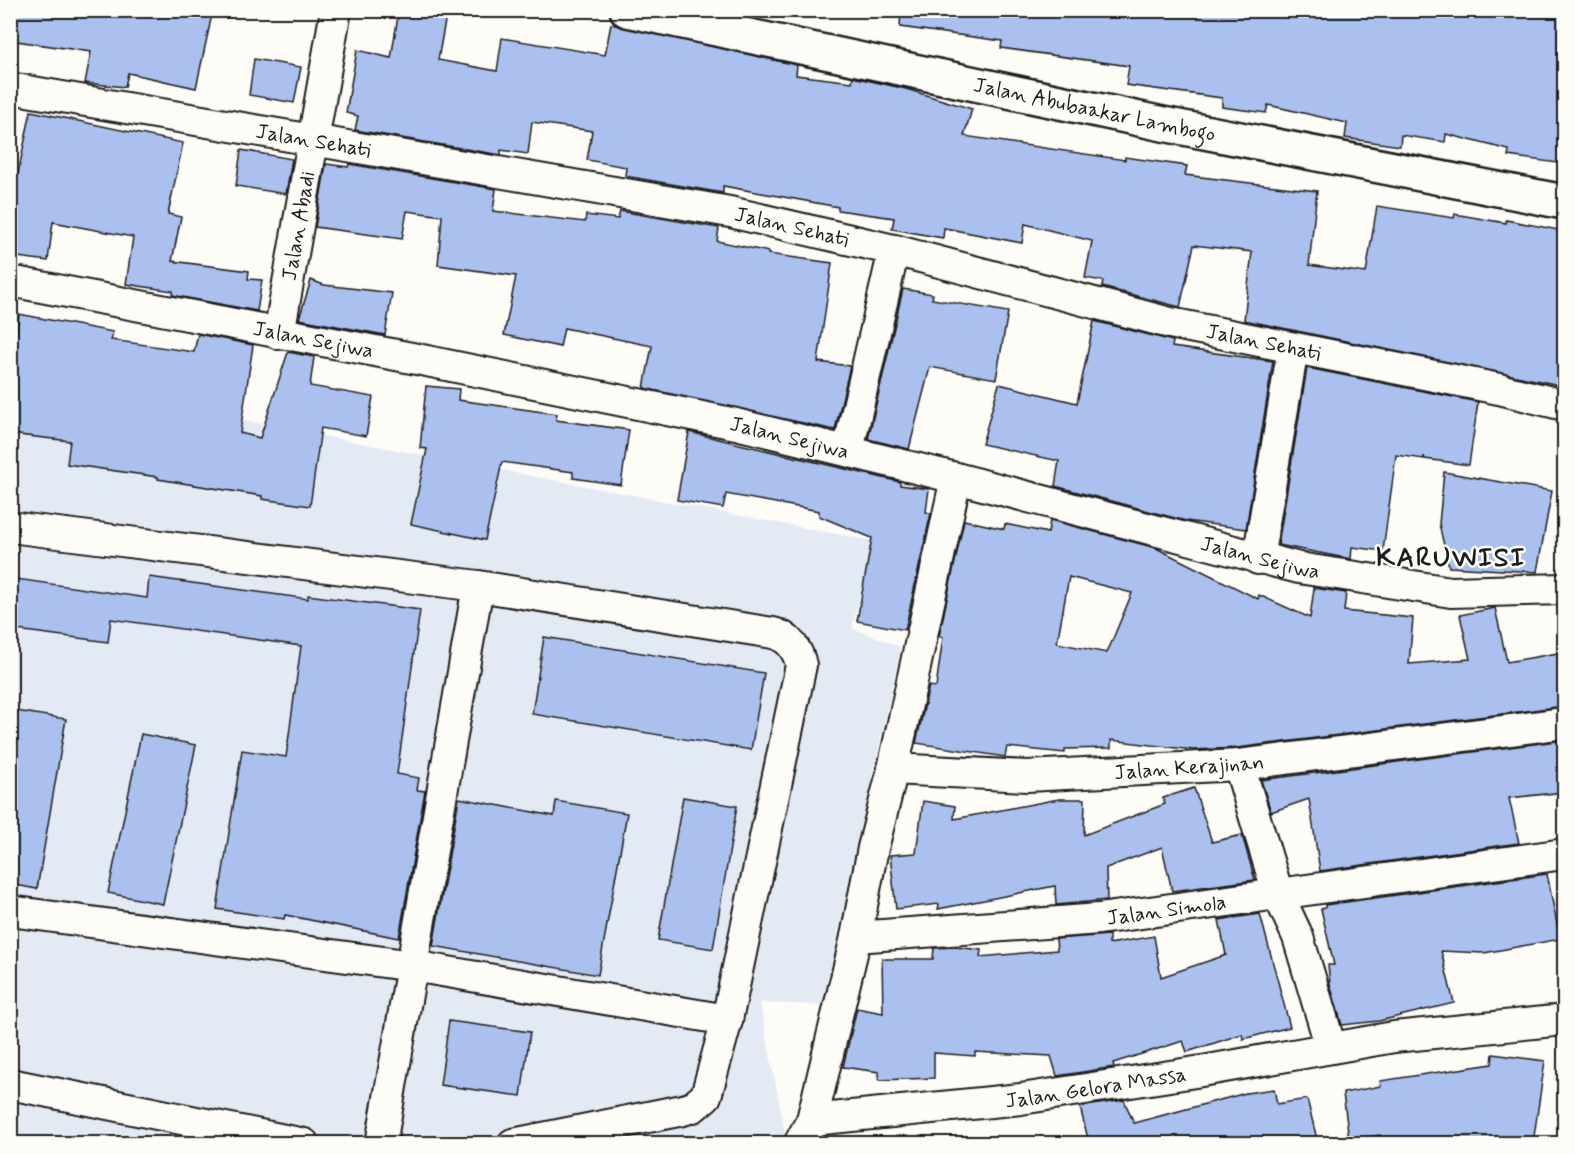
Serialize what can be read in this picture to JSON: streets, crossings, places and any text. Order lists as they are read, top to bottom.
{
  "streets": {
    "street": [
      "Jalan Abubaakar Lambogo",
      "Jalan Sehati",
      "Jalan Abadi",
      "Jalan Sejiwa",
      "Jalan Kerajinan",
      "Jalan Simola",
      "Jalan Gelora Massa"
    ]
  },
  "crossings": [
    ["Jalan Sehati", "Jalan Abadi"],
    ["Jalan Abadi", "Jalan Sejiwa"],
    ["Jalan Simola", "Jalan Gelora Massa"]
  ],
  "districts": ["KARUWISI"]
}
